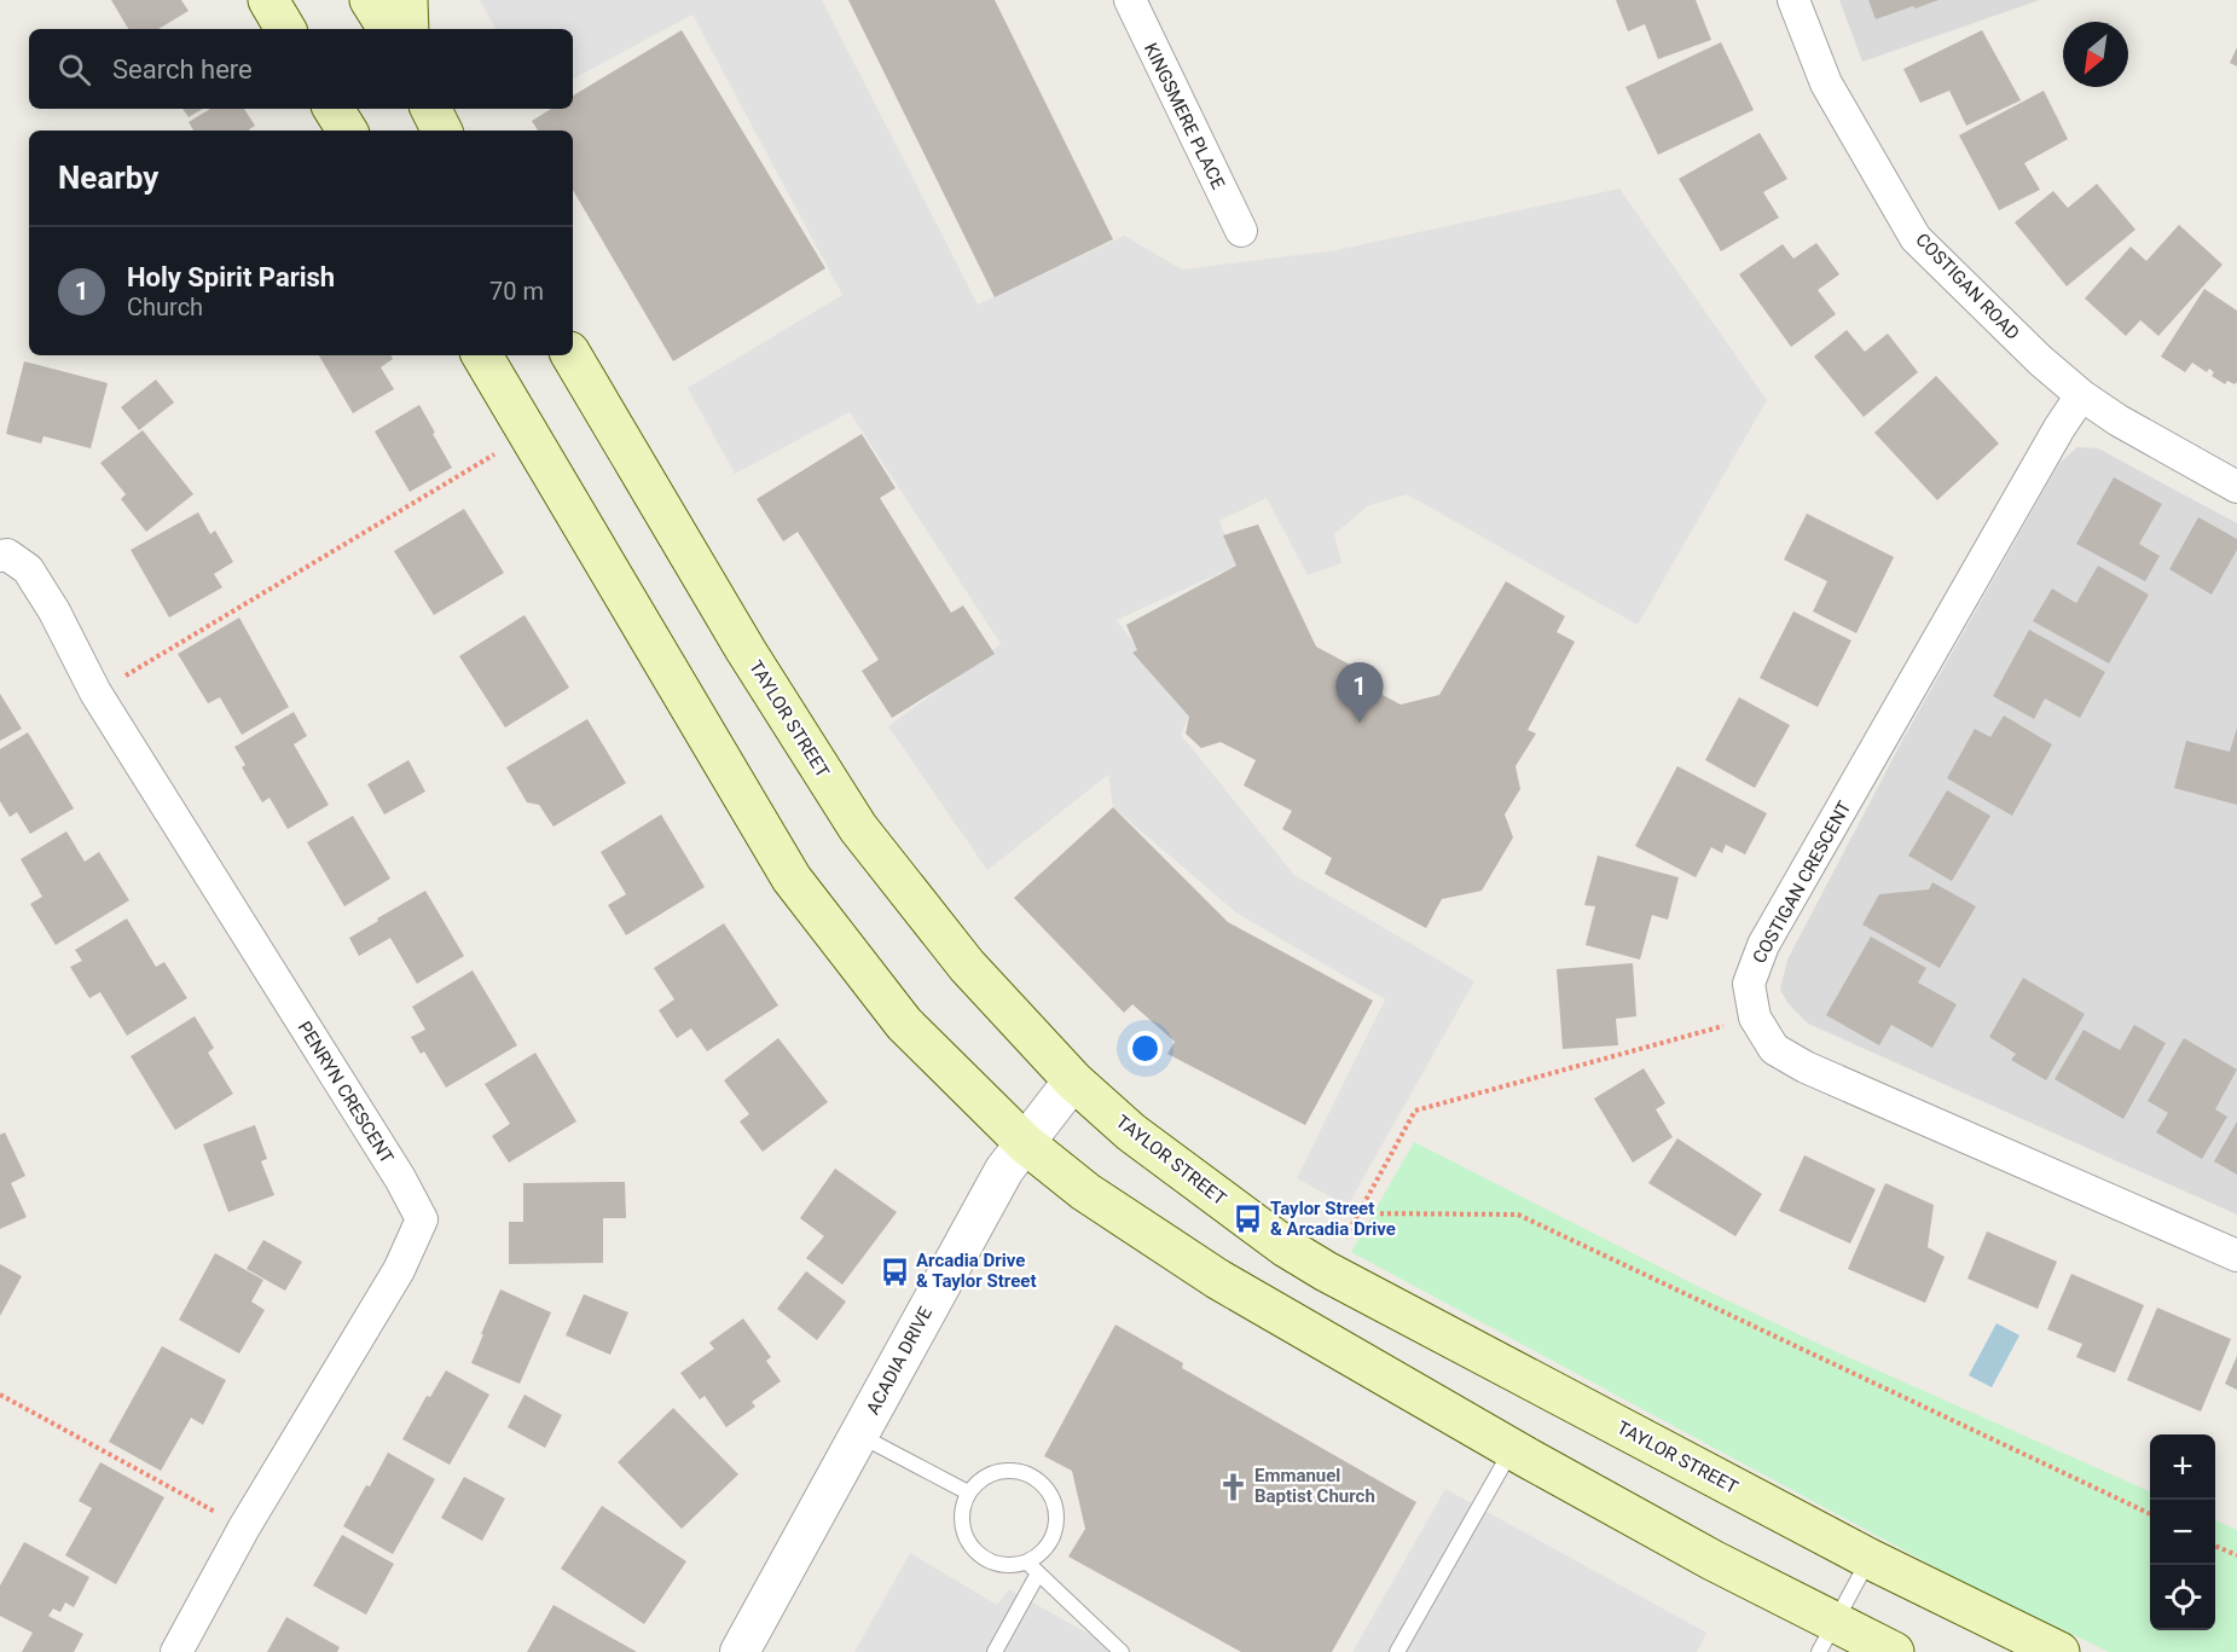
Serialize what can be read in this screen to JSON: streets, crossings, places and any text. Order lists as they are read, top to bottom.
{
  "streets": {
    "main road": ["TAYLOR STREET"],
    "street": [
      "KINGSMERE PLACE",
      "COSTIGAN ROAD",
      "COSTIGAN CRESCENT",
      "PENRYN CRESCENT",
      "ACADIA DRIVE"
    ]
  },
  "crossings": [
    ["COSTIGAN ROAD", "COSTIGAN CRESCENT"],
    ["TAYLOR STREET", "ACADIA DRIVE"]
  ],
  "places": {
    "bus stop": ["Taylor Street & Arcadia Drive", "Arcadia Drive & Taylor Street"],
    "church": ["Emmanuel Baptist Church"]
  },
  "north": "bottom left",
  "page": {
    "search": "Search here",
    "heading": "Nearby",
    "list": [
      {
        "mark": "1",
        "name": "Holy Spirit Parish",
        "note": "Church",
        "value": "70 m"
      }
    ],
    "pins": "1",
    "map_buttons": ["+", "−"]
  }
}
